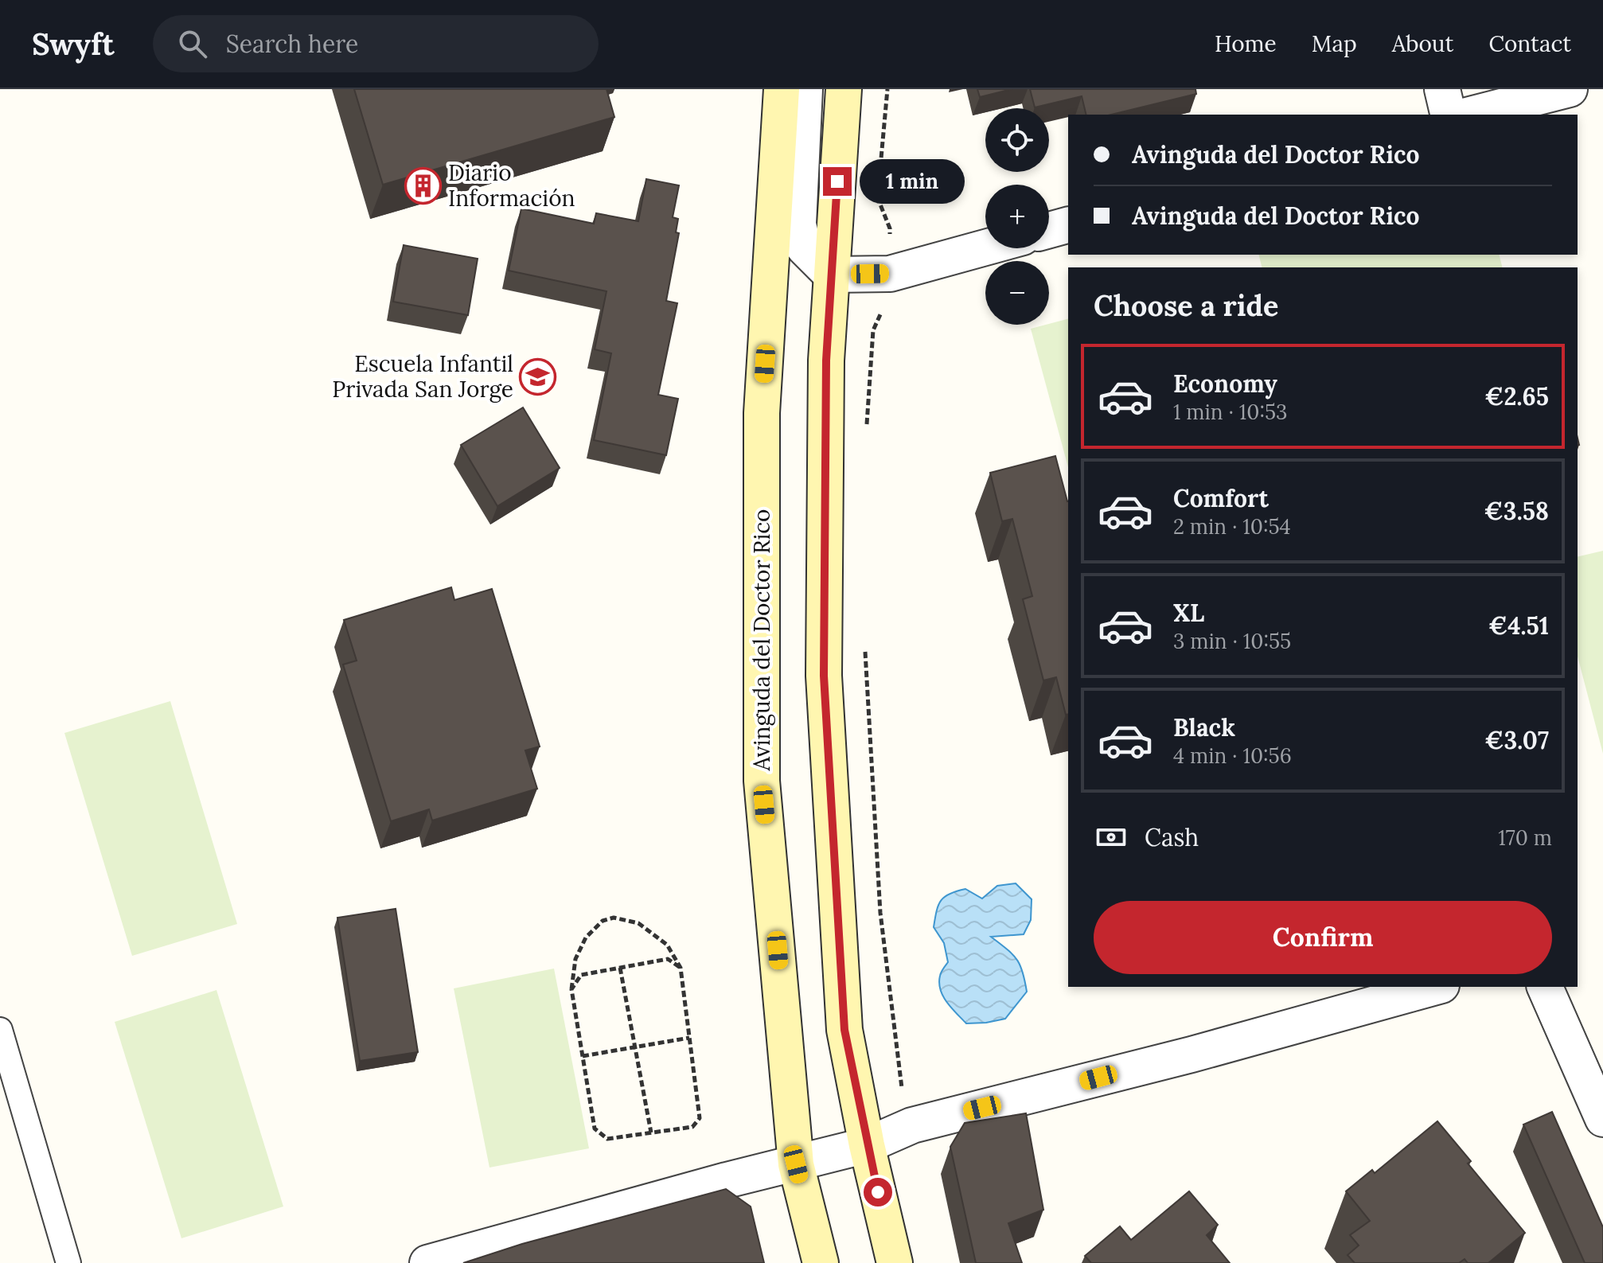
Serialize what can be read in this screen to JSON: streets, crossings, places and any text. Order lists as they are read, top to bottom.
{
  "streets": {
    "street": ["Avinguda del Doctor Rico"]
  },
  "places": {
    "building": ["Diario Información"],
    "school or university": ["Escuela Infantil Privada San Jorge"]
  },
  "page": {
    "header": "Swyft",
    "search": "Search here",
    "nav": [
      "Home",
      "Map",
      "About",
      "Contact"
    ],
    "map_buttons": ["+", "−"],
    "banner": ["Avinguda del Doctor Rico", "Avinguda del Doctor Rico"],
    "bubble": "1 min",
    "heading": "Choose a ride",
    "list": [
      {
        "name": "Economy",
        "note": "1 min · 10:53",
        "value": "€2.65"
      },
      {
        "name": "Comfort",
        "note": "2 min · 10:54",
        "value": "€3.58"
      },
      {
        "name": "XL",
        "note": "3 min · 10:55",
        "value": "€4.51"
      },
      {
        "name": "Black",
        "note": "4 min · 10:56",
        "value": "€3.07"
      }
    ],
    "pay": ["Cash", "170 m"],
    "buttons": "Confirm"
  }
}
